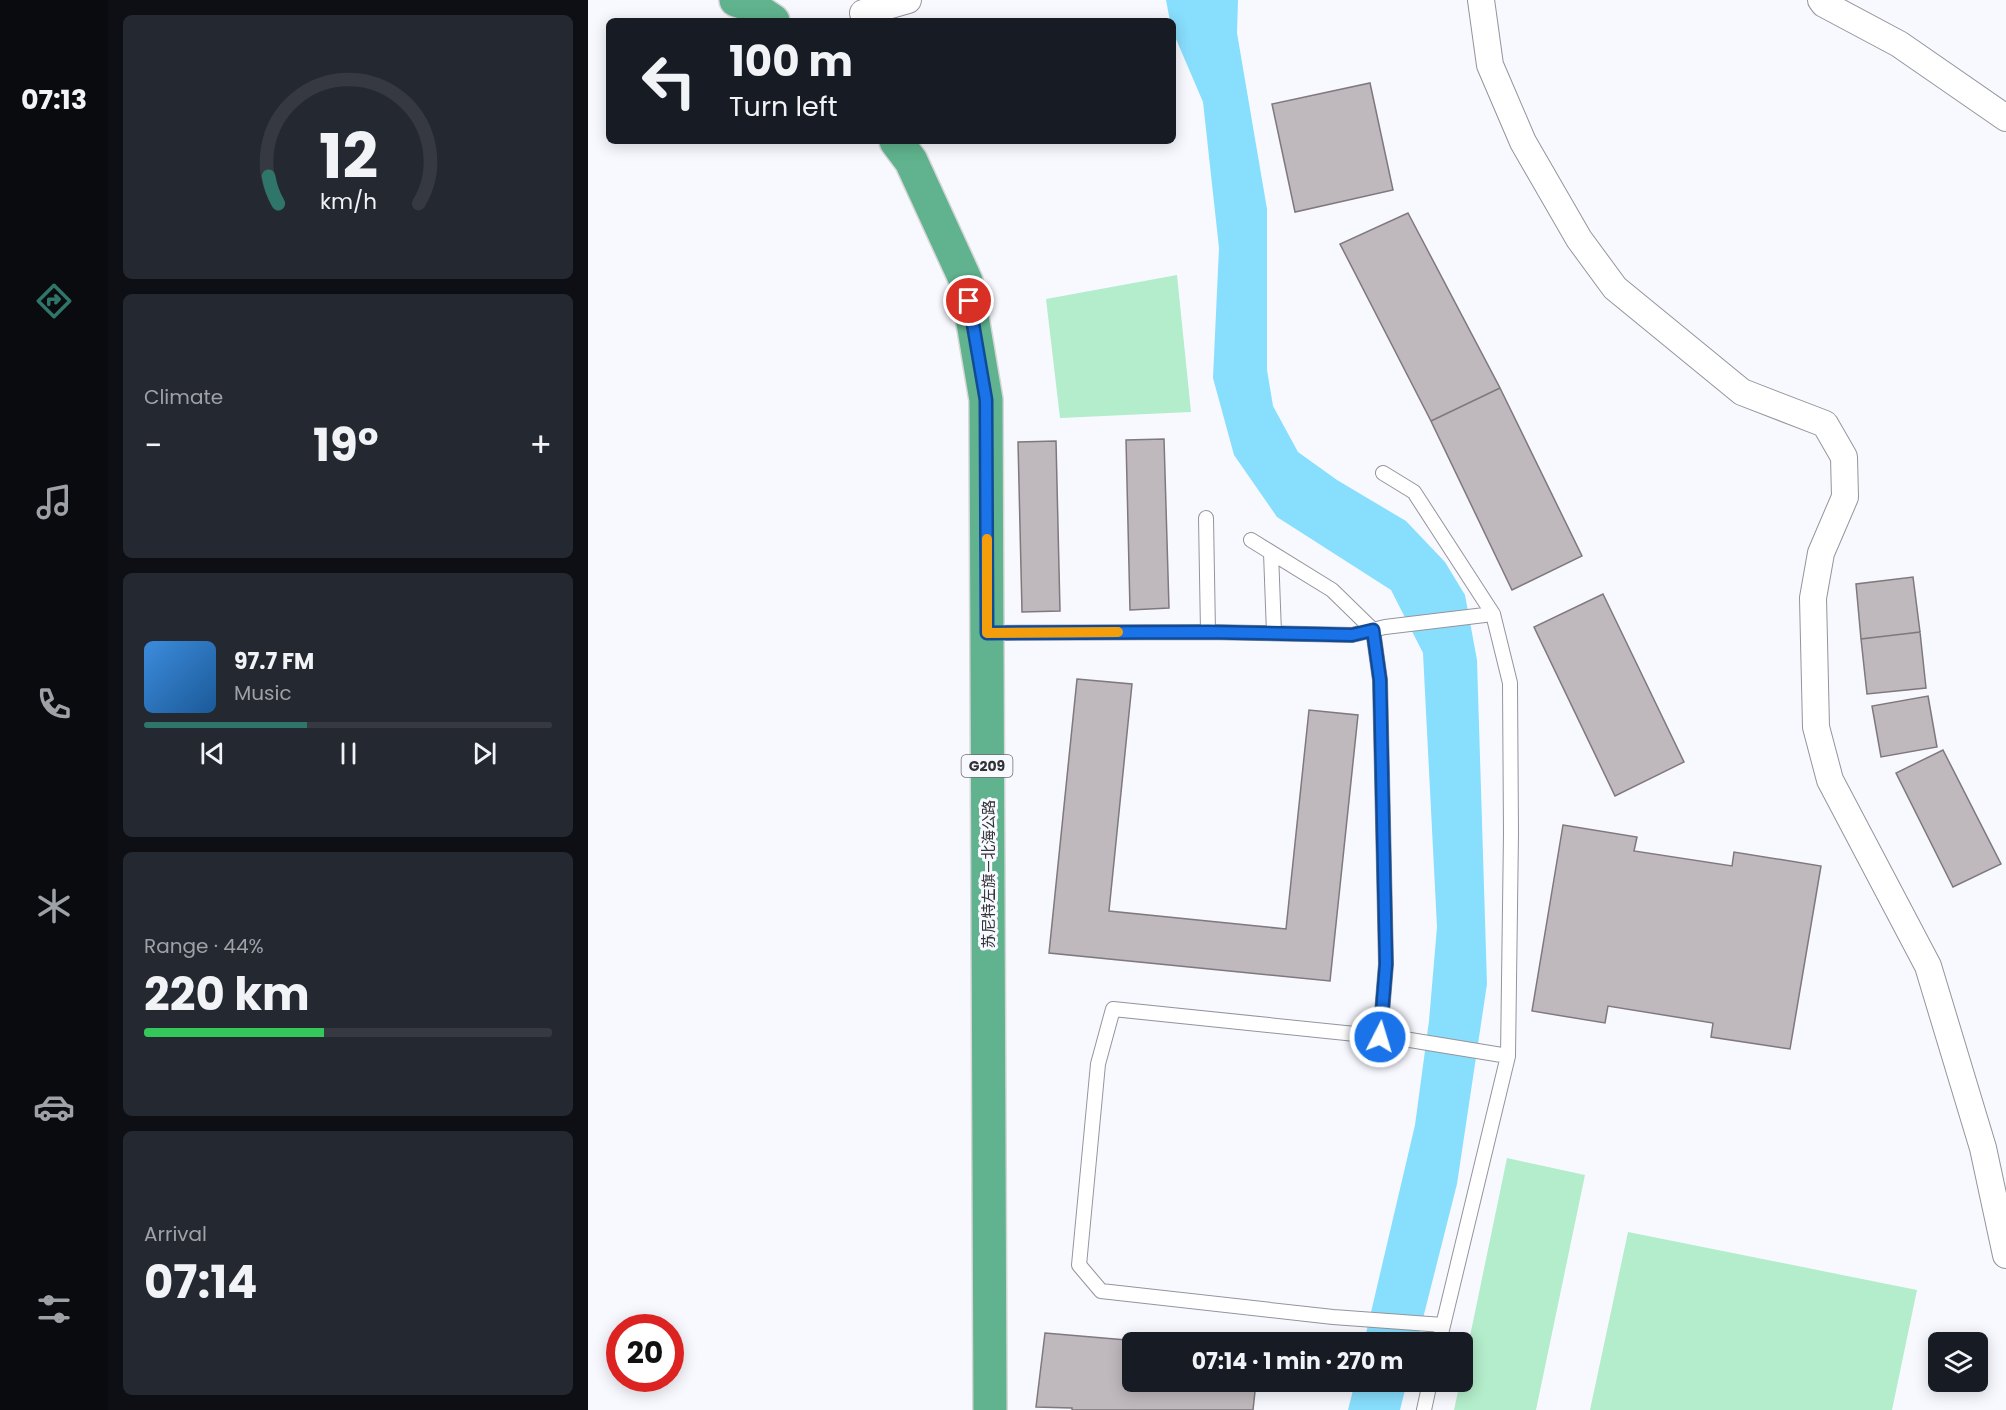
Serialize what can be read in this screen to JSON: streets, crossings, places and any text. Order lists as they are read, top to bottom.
{
  "streets": {
    "highway": ["G209", "苏尼特左旗—北海公路"]
  },
  "page": {
    "tabs": "07:13",
    "turn": ["100 m", "Turn left"],
    "tile": [
      "Climate",
      ["Range · 44%", "220 km"],
      ["Arrival", "07:14"]
    ],
    "heat": ["−", "19°", "+"],
    "song": ["97.7 FM", "Music"],
    "limit": "20",
    "trip": "07:14 · 1 min · 270 m",
    "gauge": ["12", "km/h"]
  }
}
